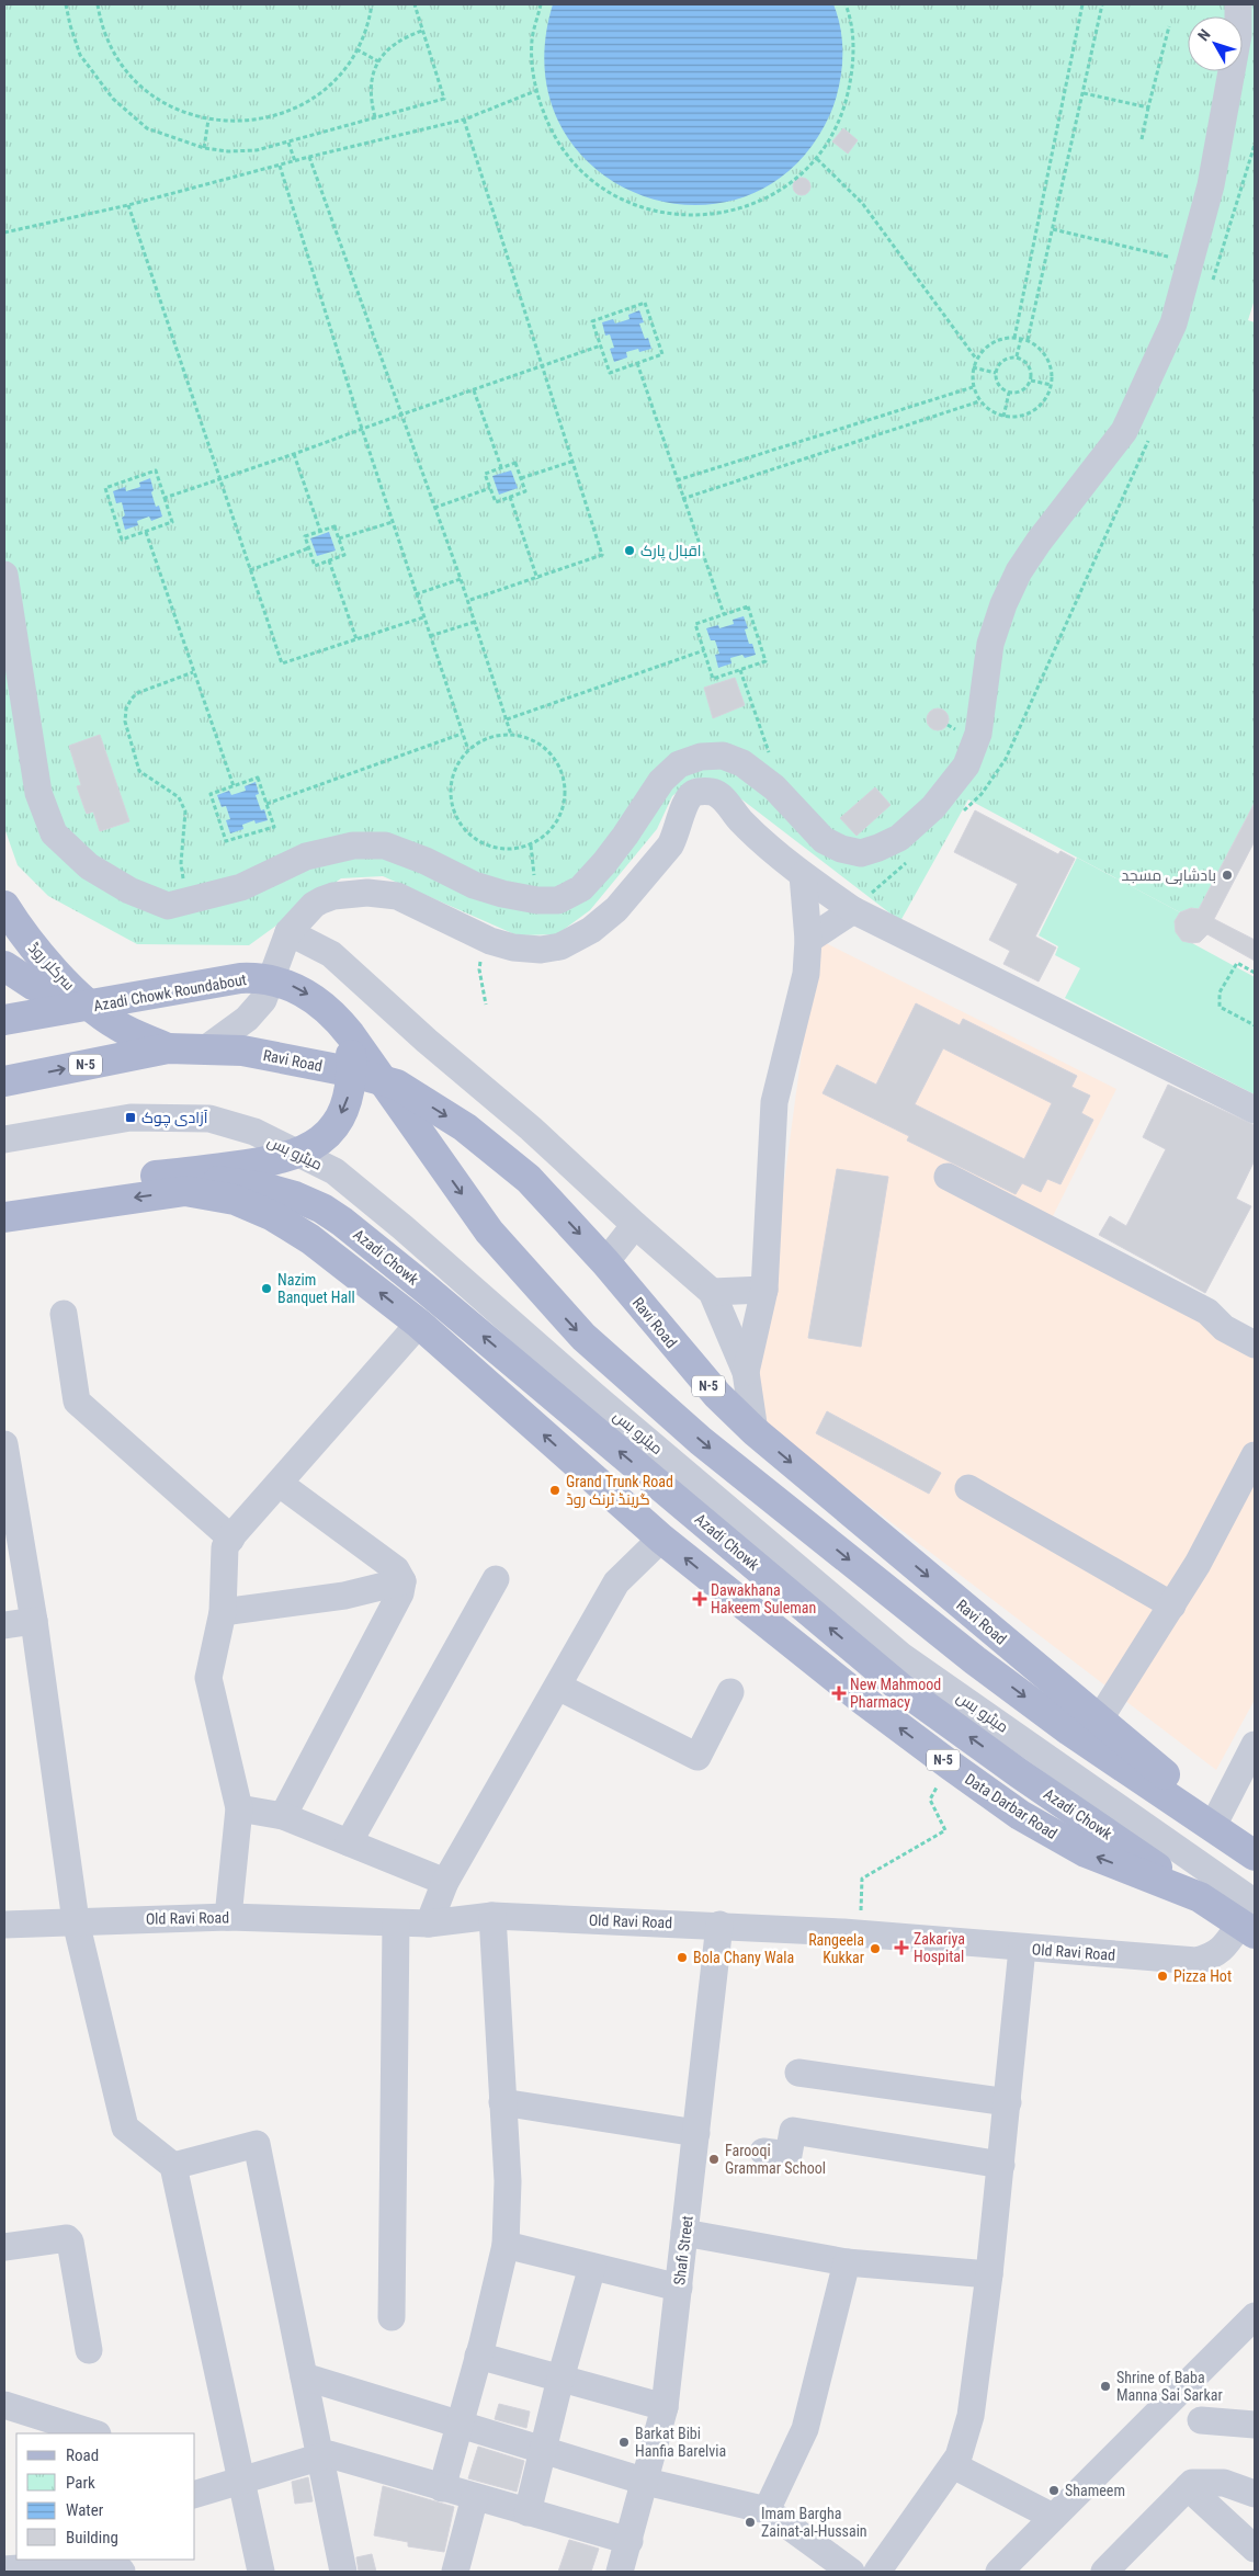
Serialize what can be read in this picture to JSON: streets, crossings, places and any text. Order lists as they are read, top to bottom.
{
  "streets": {
    "main road": [
      "سرکلر روڈ",
      "Azadi Chowk Roundabout",
      "Ravi Road",
      "N-5",
      "Azadi Chowk",
      "Data Darbar Road"
    ],
    "street": ["میٹرو بس", "Old Ravi Road", "Shafi Street"]
  },
  "crossings": [
    ["سرکلر روڈ", "Azadi Chowk Roundabout"],
    ["سرکلر روڈ", "Ravi Road"],
    ["Ravi Road", "N-5"],
    ["N-5", "Data Darbar Road"],
    ["میٹرو بس", "Data Darbar Road"],
    ["میٹرو بس", "Old Ravi Road"],
    ["Azadi Chowk", "Data Darbar Road"],
    ["Data Darbar Road", "Old Ravi Road"],
    ["Old Ravi Road", "Shafi Street"]
  ],
  "one_way": ["Azadi Chowk Roundabout"],
  "places": {
    "other": [
      "اقبال پارک",
      "بادشاہی مسجد",
      "Nazim Banquet Hall",
      "Grand Trunk Road گرینڈ ٹرنک روڈ",
      "Rangeela Kukkar",
      "Bola Chany Wala",
      "Pizza Hot",
      "Farooqi Grammar School",
      "Shrine of Baba Manna Sai Sarkar",
      "Barkat Bibi Hanfia Barelvia",
      "Shameem",
      "Imam Bargha Zainat-al-Hussain"
    ],
    "transit": ["آزادی چوک"],
    "health": ["Dawakhana Hakeem Suleman", "New Mahmood Pharmacy", "Zakariya Hospital"]
  },
  "legend": [
    "Road",
    "Park",
    "Water",
    "Building"
  ],
  "north": "top left"
}
